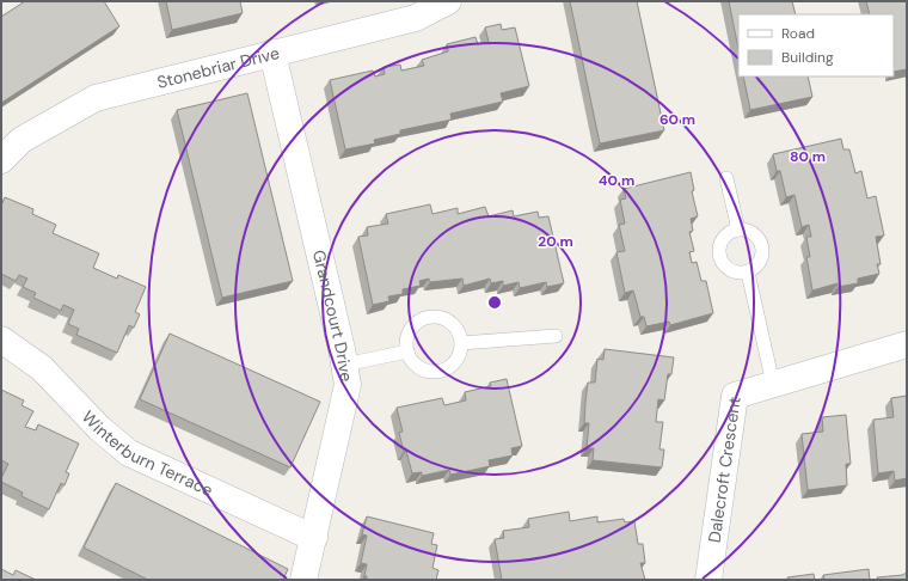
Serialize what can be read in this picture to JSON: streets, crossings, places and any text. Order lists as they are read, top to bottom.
{
  "streets": {
    "street": [
      "Stonebriar Drive",
      "Grandcourt Drive",
      "Winterburn Terrace",
      "Dalecroft Crescent"
    ]
  },
  "crossings": [
    ["Stonebriar Drive", "Grandcourt Drive"],
    ["Grandcourt Drive", "Winterburn Terrace"]
  ],
  "legend": ["Road", "Building"],
  "rings": [
    "60 m",
    "80 m",
    "40 m",
    "20 m"
  ]
}
